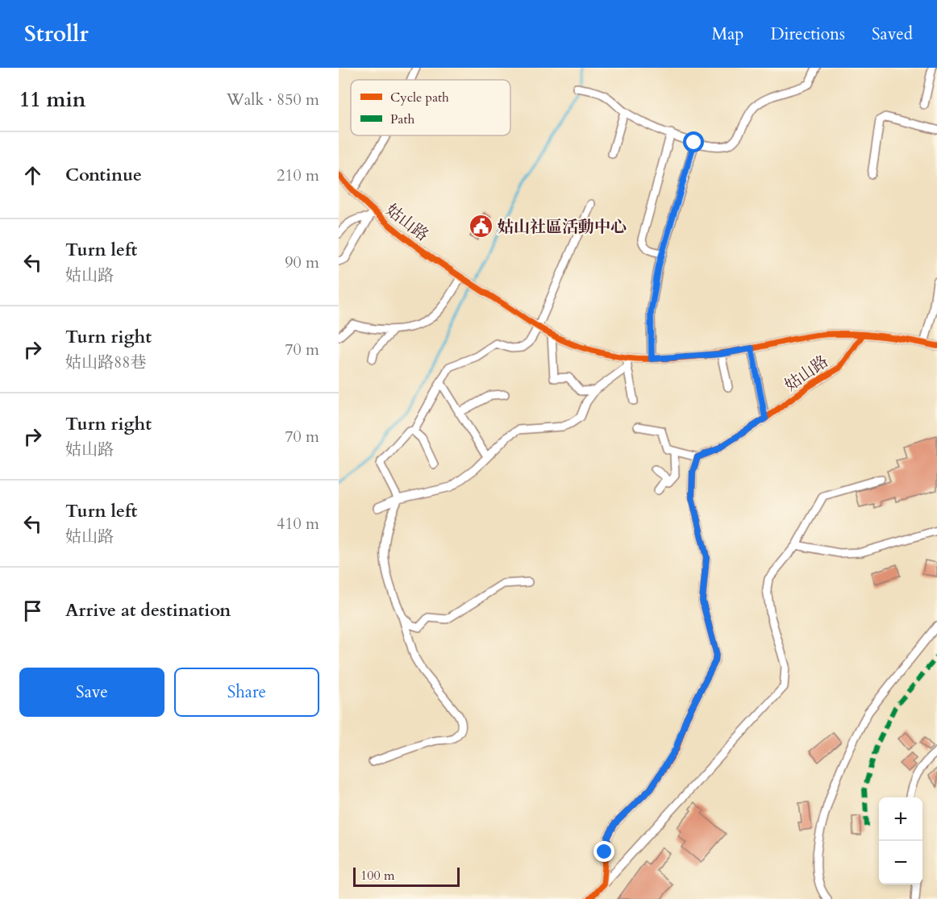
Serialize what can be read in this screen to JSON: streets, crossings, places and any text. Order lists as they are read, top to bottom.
{
  "streets": {
    "street": ["姑山路"]
  },
  "places": {
    "public building": ["姑山社區活動中心"]
  },
  "legend": ["Cycle path", "Path"],
  "scale_bar": "100 m",
  "page": {
    "header": "Strollr",
    "nav": ["Map", "Directions", "Saved"],
    "heading": ["11 min", "Walk · 850 m"],
    "list": [
      ["Continue", "210 m"],
      ["Turn left", "姑山路", "90 m"],
      ["Turn right", "姑山路88巷", "70 m"],
      ["Turn right", "姑山路", "70 m"],
      ["Turn left", "姑山路", "410 m"],
      "Arrive at destination"
    ],
    "buttons": ["Save", "Share"],
    "map_buttons": ["+", "−"],
    "scale": "100 m"
  }
}
